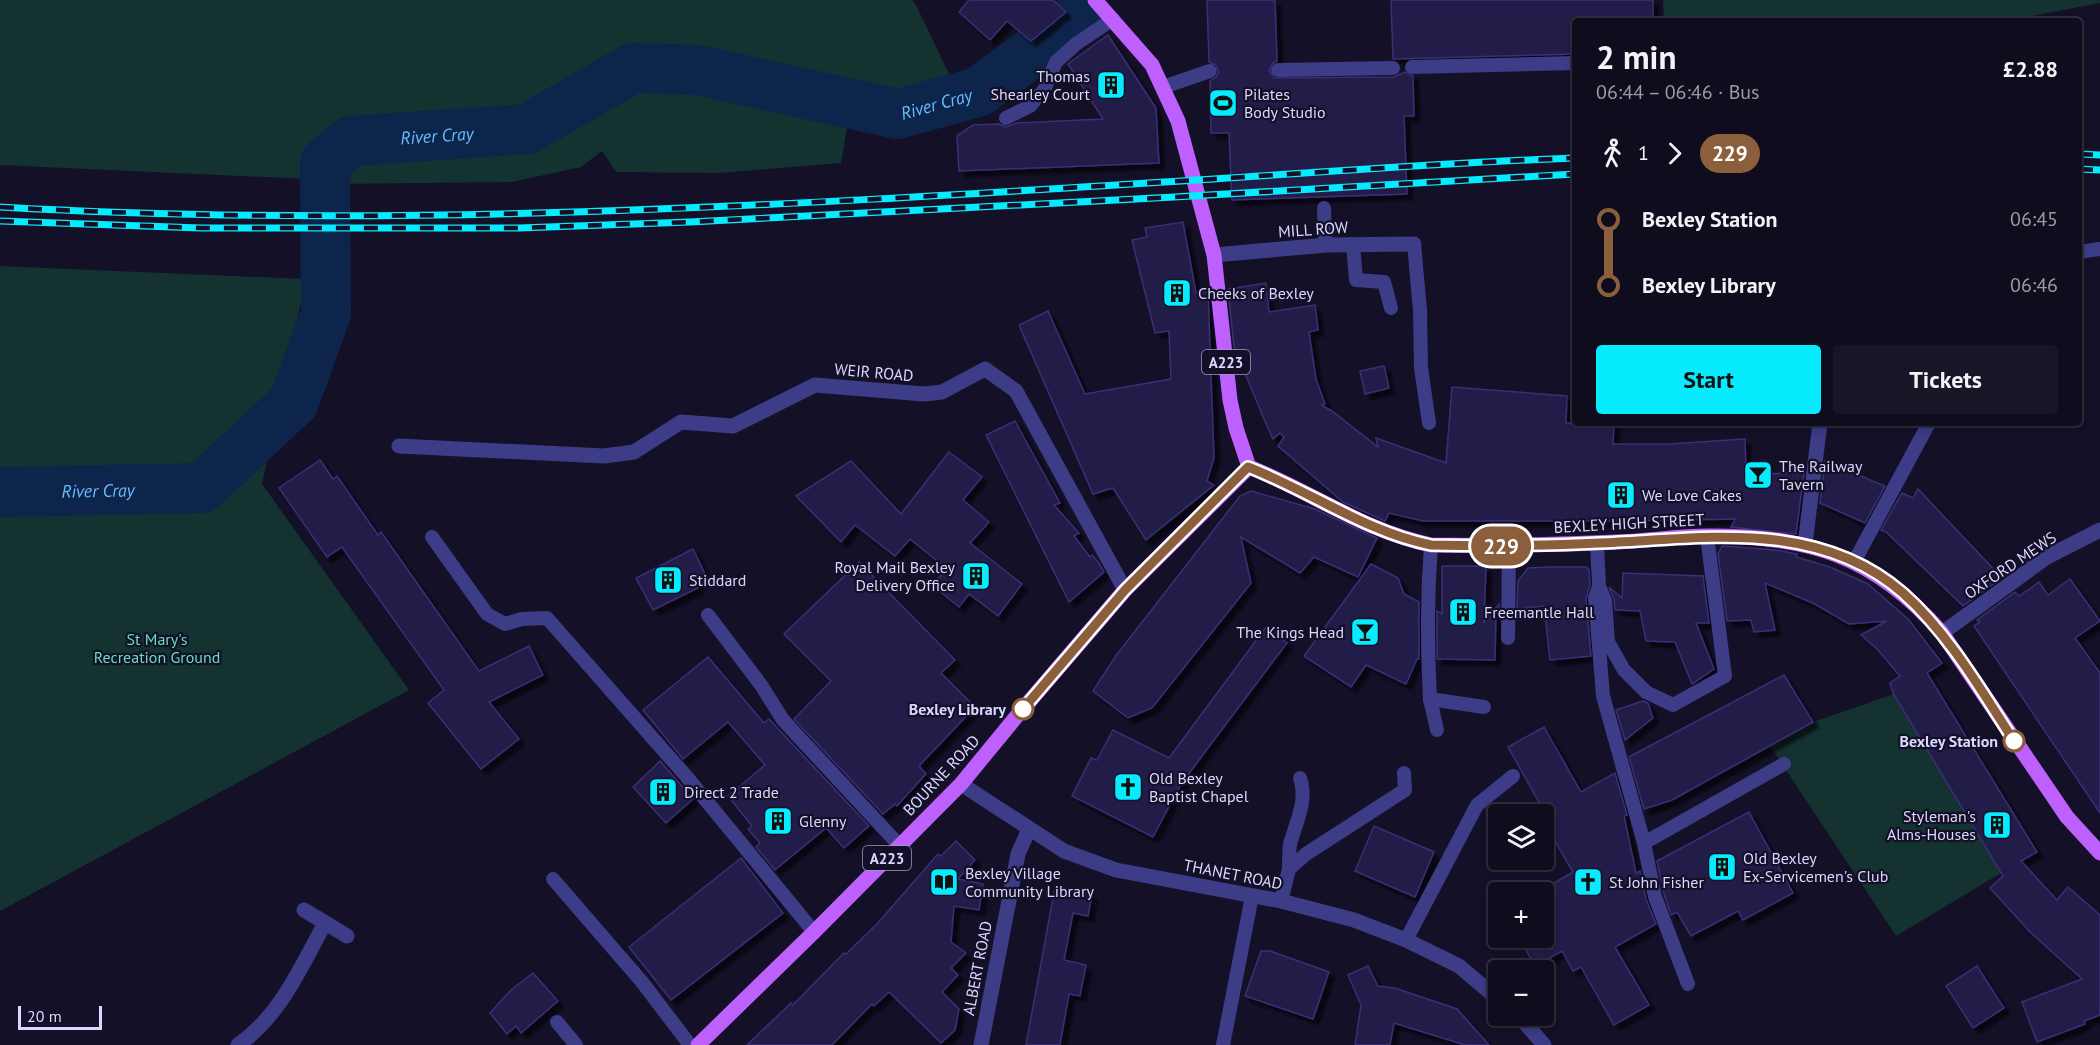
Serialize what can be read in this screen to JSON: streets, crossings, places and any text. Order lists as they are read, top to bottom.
{
  "streets": {
    "main road": ["A223", "BEXLEY HIGH STREET", "BOURNE ROAD"],
    "street": [
      "MILL ROW",
      "WEIR ROAD",
      "OXFORD MEWS",
      "THANET ROAD",
      "ALBERT ROAD"
    ]
  },
  "crossings": [
    ["MILL ROW", "A223"],
    ["A223", "BEXLEY HIGH STREET"],
    ["A223", "BOURNE ROAD"],
    ["WEIR ROAD", "BOURNE ROAD"],
    ["BEXLEY HIGH STREET", "OXFORD MEWS"],
    ["BEXLEY HIGH STREET", "BOURNE ROAD"],
    ["BOURNE ROAD", "THANET ROAD"],
    ["THANET ROAD", "ALBERT ROAD"]
  ],
  "water": ["River Cray"],
  "parks": ["St Mary's Recreation Ground"],
  "places": {
    "building": [
      "Thomas Shearley Court",
      "Cheeks of Bexley",
      "We Love Cakes",
      "Royal Mail Bexley Delivery Office",
      "Stiddard",
      "Freemantle Hall",
      "Direct 2 Trade",
      "Glenny",
      "Styleman's Alms-Houses",
      "Old Bexley Ex-Servicemen's Club"
    ],
    "sports": ["Pilates Body Studio"],
    "bar": ["The Railway Tavern", "The Kings Head"],
    "other": ["Bexley Library", "Bexley Station"],
    "church": ["Old Bexley Baptist Chapel", "St John Fisher"],
    "library": ["Bexley Village Community Library"]
  },
  "lines": ["bus line 229"],
  "scale_bar": "20 m",
  "page": {
    "on_map": "229",
    "heading": ["2 min", "06:44 – 06:46 · Bus", "£2.88"],
    "legs": ["1", "229"],
    "list": [
      {
        "name": "Bexley Station",
        "value": "06:45"
      },
      {
        "name": "Bexley Library",
        "value": "06:46"
      }
    ],
    "buttons": ["Start", "Tickets"],
    "map_buttons": ["+", "−"],
    "scale": "20 m"
  }
}
